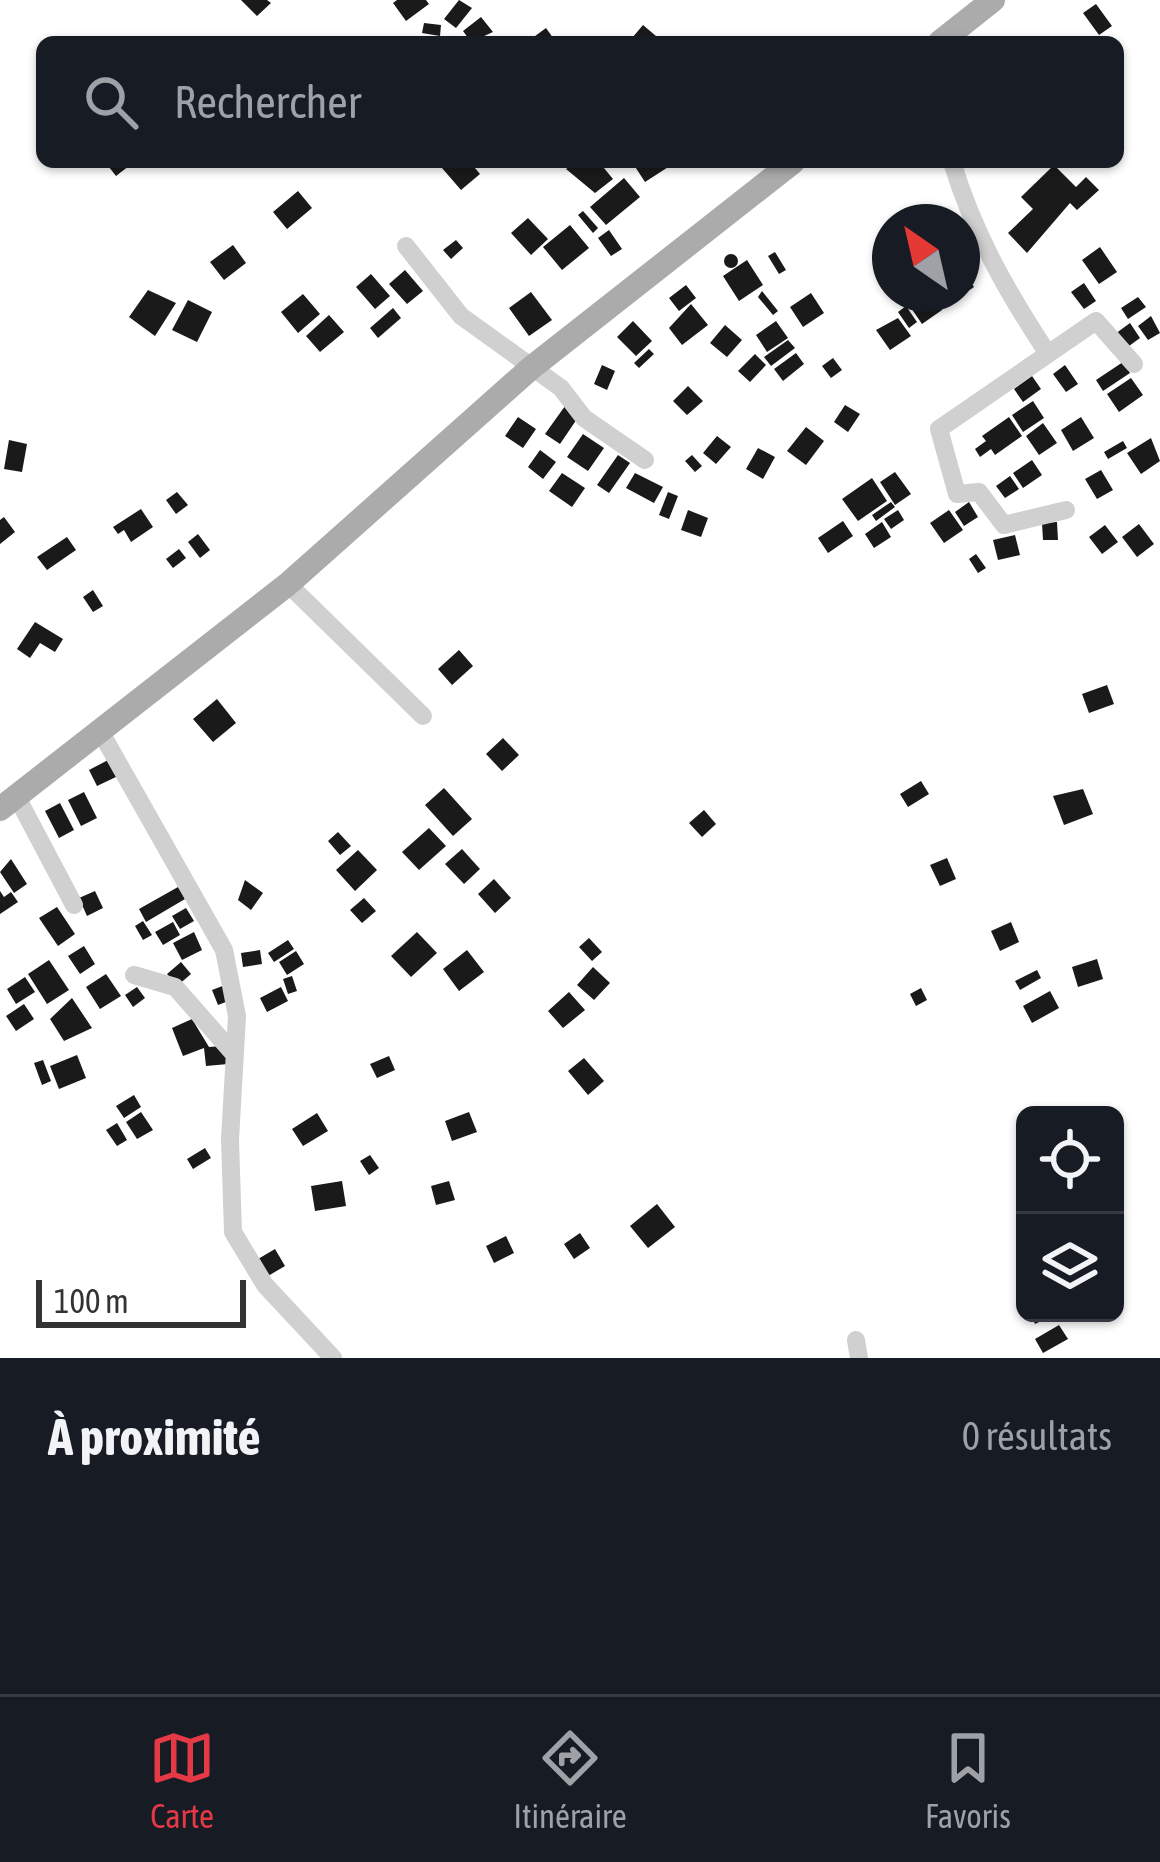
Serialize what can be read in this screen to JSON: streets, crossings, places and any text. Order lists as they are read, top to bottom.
{
  "scale_bar": "100 m",
  "north": "top left",
  "page": {
    "search": "Rechercher",
    "scale": "100 m",
    "heading": ["À proximité", "0 résultats"],
    "nav": ["Carte", "Itinéraire", "Favoris"]
  }
}
